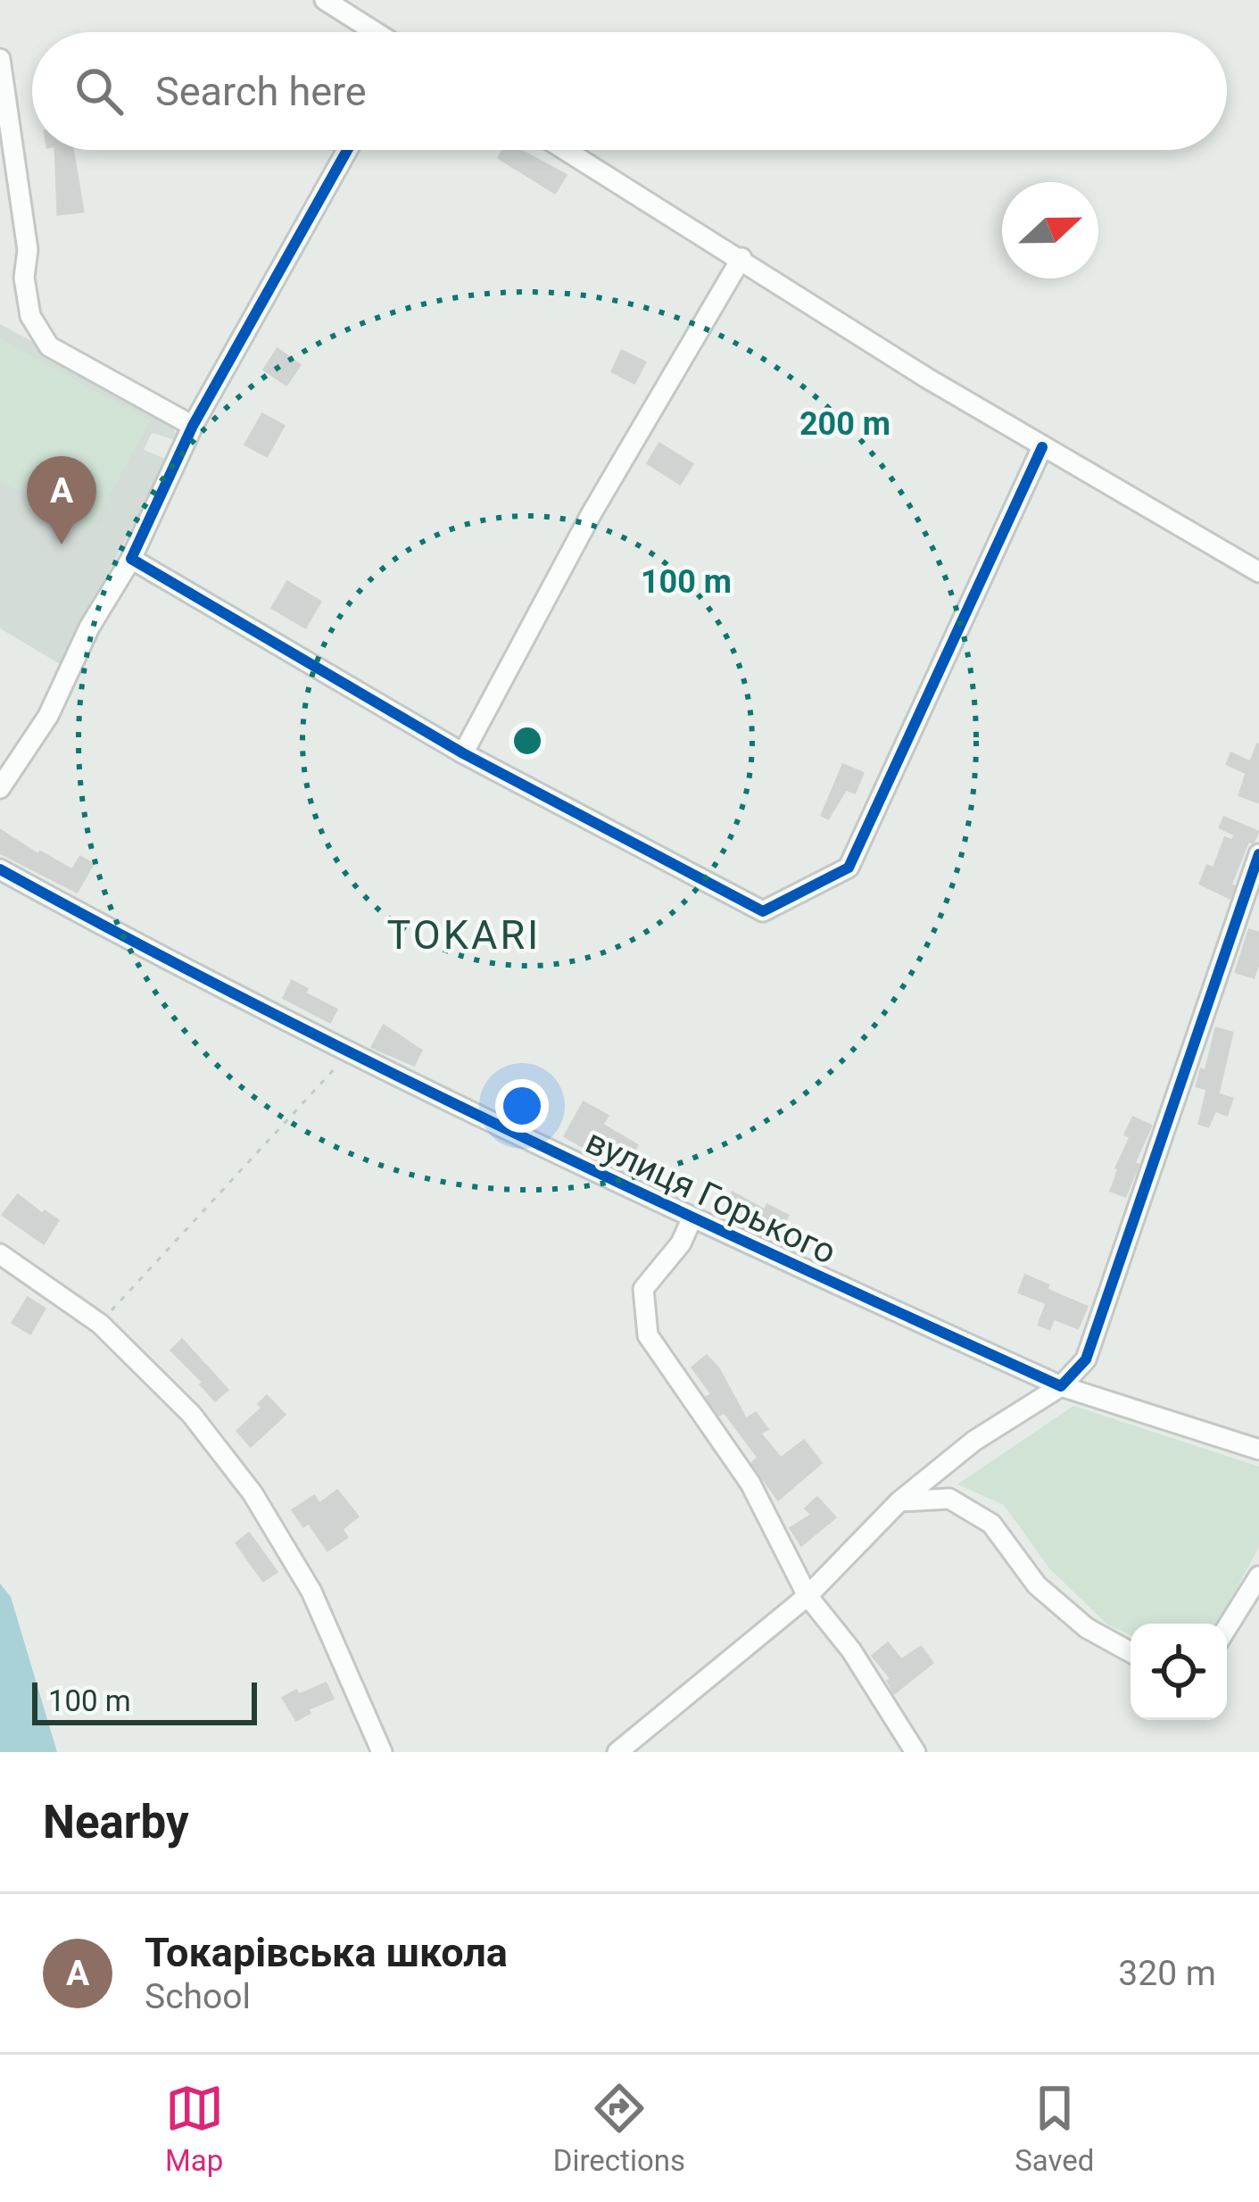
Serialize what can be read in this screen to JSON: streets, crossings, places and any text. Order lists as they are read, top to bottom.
{
  "streets": {
    "street": ["вулиця Горького"]
  },
  "districts": ["TOKARI"],
  "scale_bar": "100 m",
  "north": "right",
  "page": {
    "search": "Search here",
    "pins": "A",
    "scale": "100 m",
    "heading": "Nearby",
    "list": [
      {
        "mark": "A",
        "name": "Токарівська школа",
        "note": "School",
        "value": "320 m"
      }
    ],
    "nav": ["Map", "Directions", "Saved"]
  },
  "rings": ["200 m", "100 m"]
}
